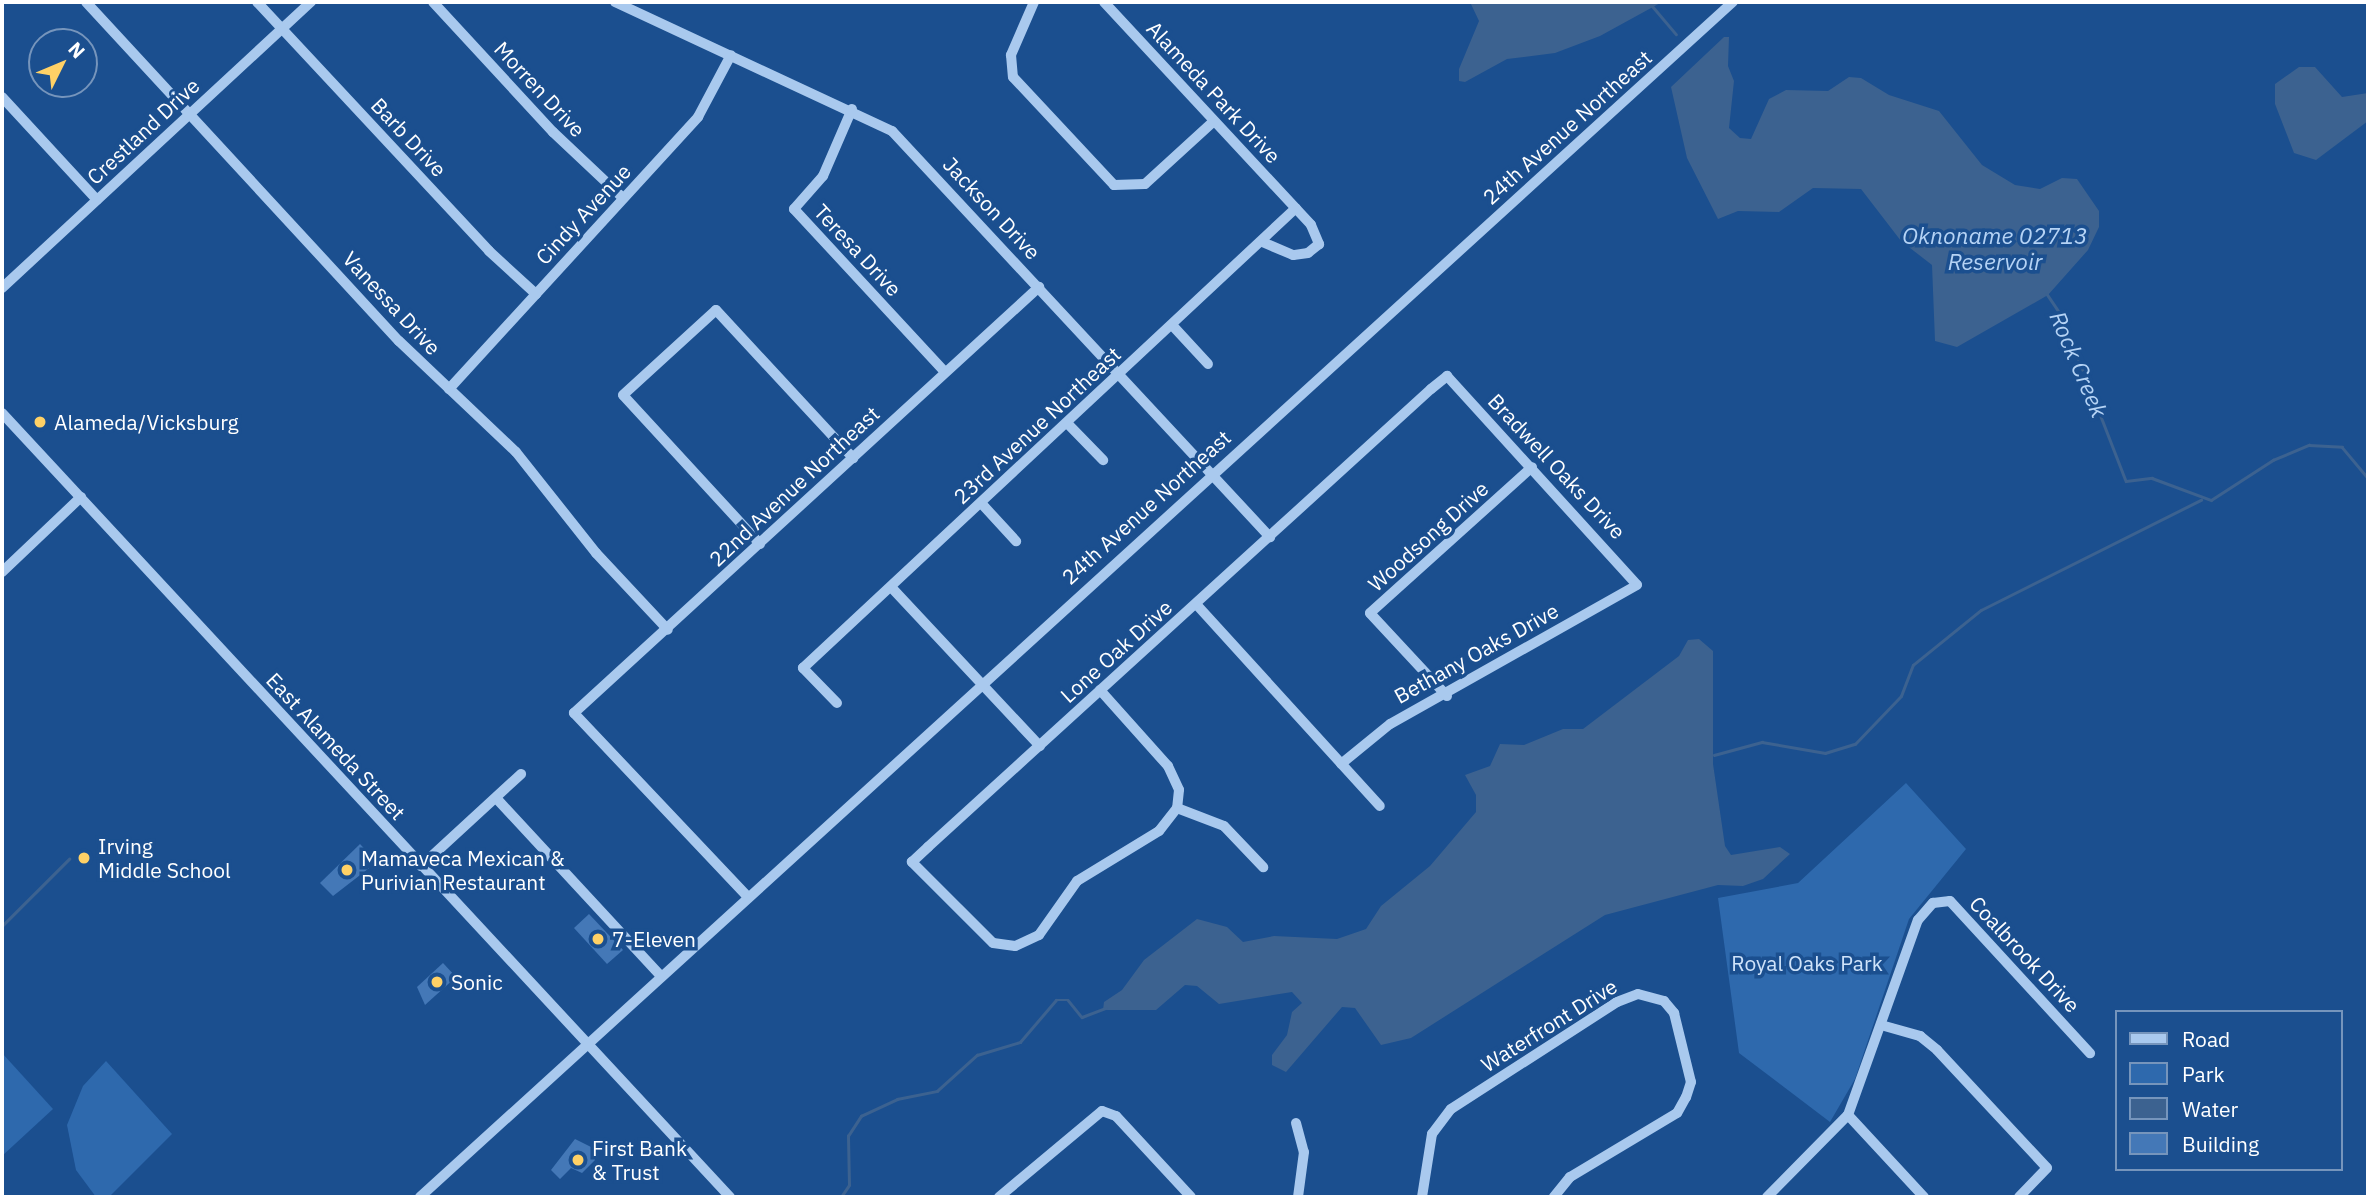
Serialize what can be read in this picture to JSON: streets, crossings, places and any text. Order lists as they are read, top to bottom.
{
  "streets": {
    "street": [
      "Morren Drive",
      "Alameda Park Drive",
      "24th Avenue Northeast",
      "Crestland Drive",
      "Barb Drive",
      "Jackson Drive",
      "Cindy Avenue",
      "Teresa Drive",
      "Vanessa Drive",
      "23rd Avenue Northeast",
      "Bradwell Oaks Drive",
      "22nd Avenue Northeast",
      "Woodsong Drive",
      "Lone Oak Drive",
      "Bethany Oaks Drive",
      "East Alameda Street",
      "Coalbrook Drive",
      "Waterfront Drive"
    ]
  },
  "crossings": [
    ["Morren Drive", "Cindy Avenue"],
    ["Alameda Park Drive", "23rd Avenue Northeast"],
    ["24th Avenue Northeast", "Jackson Drive"],
    ["24th Avenue Northeast", "22nd Avenue Northeast"],
    ["24th Avenue Northeast", "East Alameda Street"],
    ["Crestland Drive", "Barb Drive"],
    ["Crestland Drive", "Vanessa Drive"],
    ["Barb Drive", "Cindy Avenue"],
    ["Jackson Drive", "Cindy Avenue"],
    ["Jackson Drive", "Teresa Drive"],
    ["Jackson Drive", "23rd Avenue Northeast"],
    ["Jackson Drive", "22nd Avenue Northeast"],
    ["Jackson Drive", "Lone Oak Drive"],
    ["Cindy Avenue", "Vanessa Drive"],
    ["Teresa Drive", "22nd Avenue Northeast"],
    ["Vanessa Drive", "22nd Avenue Northeast"],
    ["Bradwell Oaks Drive", "Woodsong Drive"],
    ["Bradwell Oaks Drive", "Lone Oak Drive"],
    ["Bradwell Oaks Drive", "Bethany Oaks Drive"],
    ["Woodsong Drive", "Bethany Oaks Drive"]
  ],
  "water": ["Oknoname 02713 Reservoir", "Rock Creek"],
  "parks": ["Royal Oaks Park"],
  "places": [
    "Alameda/Vicksburg",
    "Irving Middle School",
    "Mamaveca Mexican & Purivian Restaurant",
    "7-Eleven",
    "Sonic",
    "First Bank & Trust"
  ],
  "legend": [
    "Road",
    "Park",
    "Water",
    "Building"
  ],
  "north": "top right"
}
